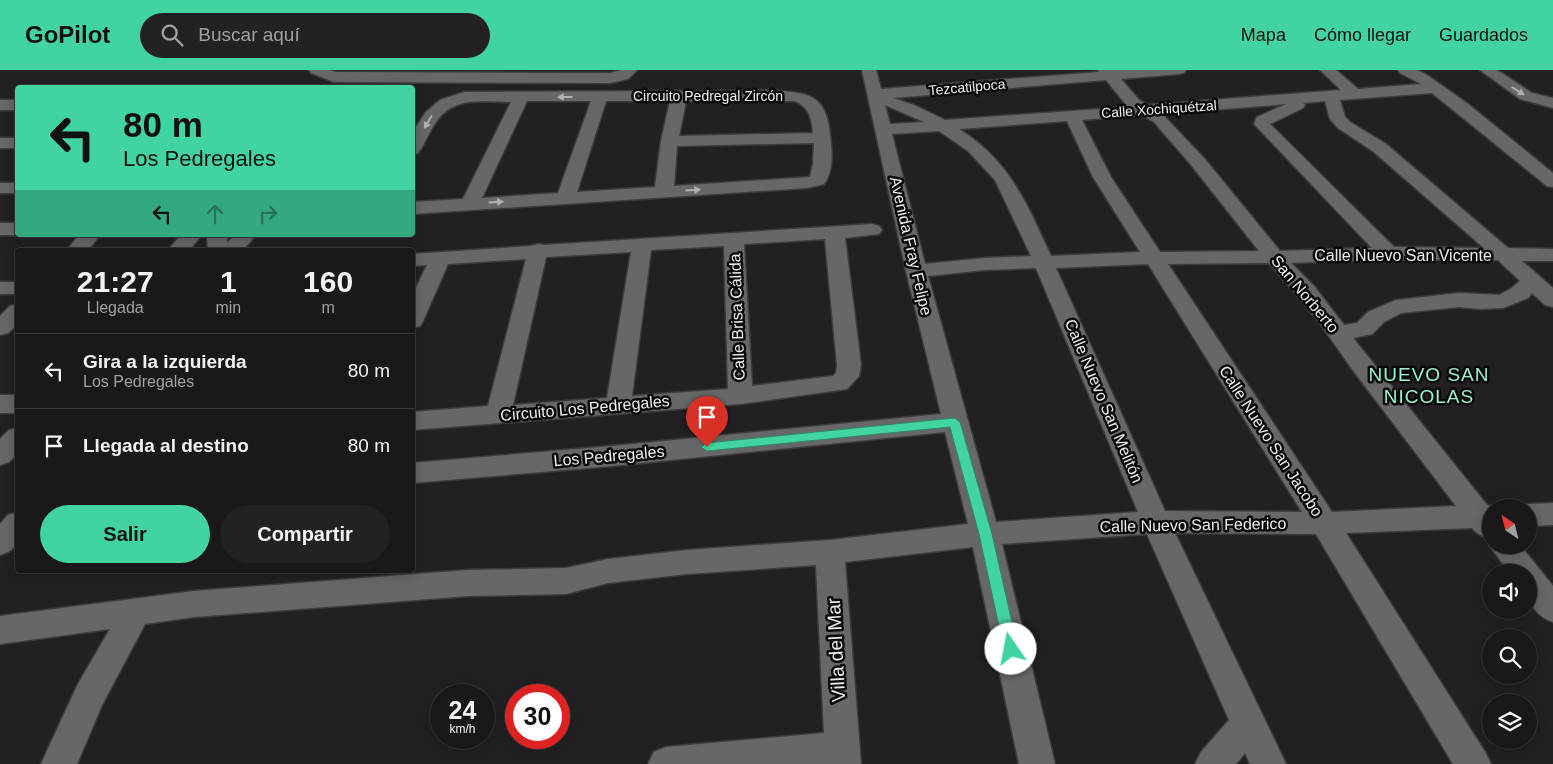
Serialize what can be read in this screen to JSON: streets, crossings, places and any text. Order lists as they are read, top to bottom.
{
  "streets": {
    "street": [
      "Tezcatilpoca",
      "Circuito Pedregal Zircón",
      "Calle Xochiquétzal",
      "Avenida Fray Felipe",
      "Calle Nuevo San Vicente",
      "San Norberto",
      "Calle Brisa Cálida",
      "Calle Nuevo San Melitón",
      "Circuito Los Pedregales",
      "Calle Nuevo San Jacobo",
      "Los Pedregales",
      "Calle Nuevo San Federico",
      "Villa del Mar"
    ]
  },
  "crossings": [
    ["Tezcatilpoca", "Avenida Fray Felipe"],
    ["Tezcatilpoca", "San Norberto"],
    ["Tezcatilpoca", "Calle Nuevo San Melitón"],
    ["Calle Xochiquétzal", "Avenida Fray Felipe"],
    ["Calle Xochiquétzal", "San Norberto"],
    ["Calle Xochiquétzal", "Calle Nuevo San Melitón"],
    ["Calle Xochiquétzal", "Calle Nuevo San Jacobo"],
    ["Avenida Fray Felipe", "Calle Nuevo San Vicente"],
    ["Avenida Fray Felipe", "Calle Nuevo San Melitón"],
    ["Avenida Fray Felipe", "Los Pedregales"],
    ["Avenida Fray Felipe", "Calle Nuevo San Federico"],
    ["Calle Nuevo San Vicente", "San Norberto"],
    ["Calle Nuevo San Vicente", "Calle Nuevo San Melitón"],
    ["Calle Nuevo San Vicente", "Calle Nuevo San Jacobo"],
    ["Calle Brisa Cálida", "Circuito Los Pedregales"],
    ["Calle Nuevo San Melitón", "Calle Nuevo San Federico"],
    ["Calle Nuevo San Jacobo", "Calle Nuevo San Federico"],
    ["Calle Nuevo San Federico", "Villa del Mar"]
  ],
  "districts": ["NUEVO SAN NICOLAS"],
  "north": "top left",
  "page": {
    "header": "GoPilot",
    "search": "Buscar aquí",
    "nav": ["Mapa", "Cómo llegar", "Guardados"],
    "turn": ["80 m", "Los Pedregales"],
    "eta": [
      "21:27",
      "Llegada",
      "1",
      "min",
      "160",
      "m"
    ],
    "list": [
      {
        "name": "Gira a la izquierda",
        "note": "Los Pedregales",
        "value": "80 m"
      },
      {
        "name": "Llegada al destino",
        "value": "80 m"
      }
    ],
    "buttons": ["Salir", "Compartir"],
    "speed": "24 km/h",
    "limit": "30"
  }
}
